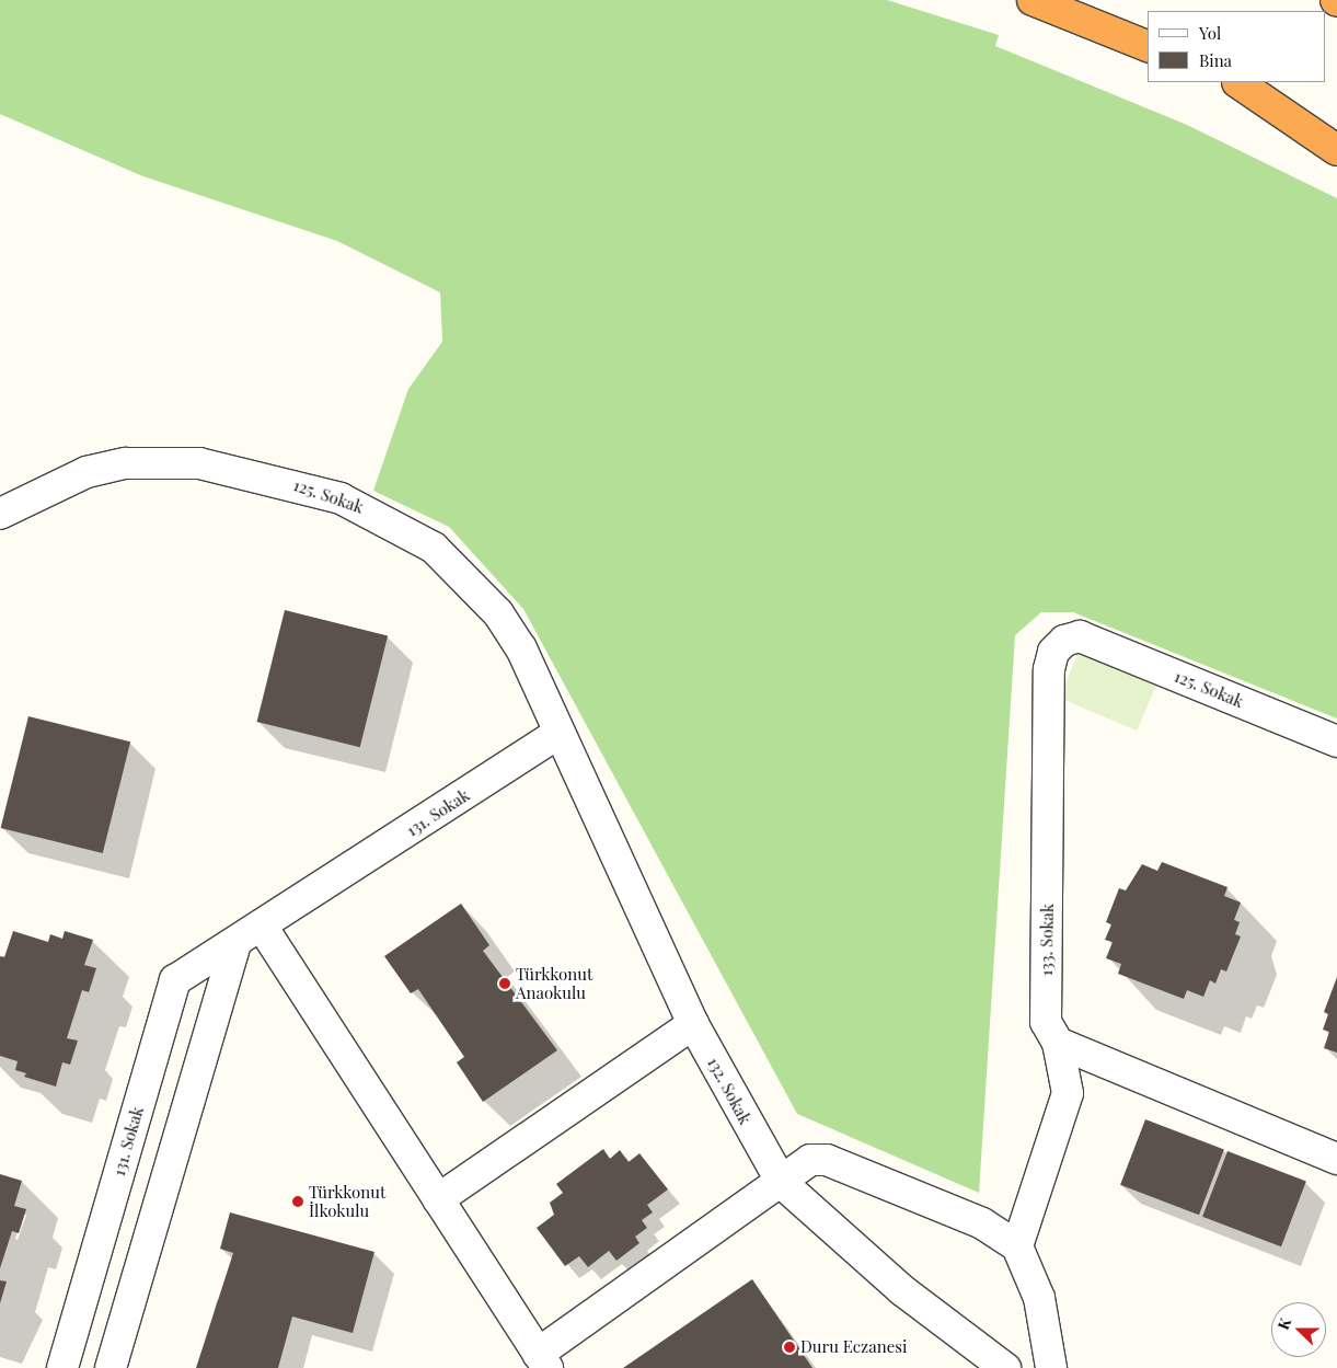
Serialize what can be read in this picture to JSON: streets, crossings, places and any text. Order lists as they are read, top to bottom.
{
  "streets": {
    "street": [
      "125. Sokak",
      "131. Sokak",
      "133. Sokak",
      "132. Sokak"
    ]
  },
  "crossings": [
    ["125. Sokak", "131. Sokak"],
    ["125. Sokak", "133. Sokak"],
    ["125. Sokak", "132. Sokak"],
    ["131. Sokak", "132. Sokak"]
  ],
  "places": ["Türkkonut Anaokulu", "Türkkonut İlkokulu", "Duru Eczanesi"],
  "legend": ["Yol", "Bina"],
  "north": "left"
}
